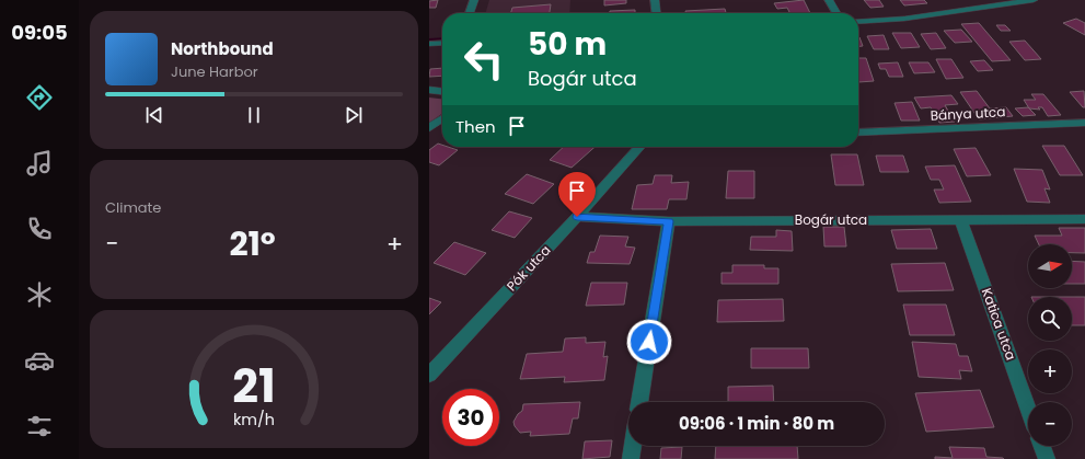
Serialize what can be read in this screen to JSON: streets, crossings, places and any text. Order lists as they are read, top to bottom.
{
  "streets": {
    "street": [
      "Bánya utca",
      "Bogár utca",
      "Pók utca",
      "Katica utca"
    ]
  },
  "crossings": [
    ["Bogár utca", "Pók utca"],
    ["Bogár utca", "Katica utca"]
  ],
  "north": "right",
  "page": {
    "tabs": "09:05",
    "turn": ["50 m", "Bogár utca"],
    "song": ["Northbound", "June Harbor"],
    "then": "Then",
    "tile": "Climate",
    "heat": ["−", "21°", "+"],
    "map_buttons": ["+", "−"],
    "limit": "30",
    "trip": "09:06 · 1 min · 80 m",
    "gauge": ["21", "km/h"]
  }
}
